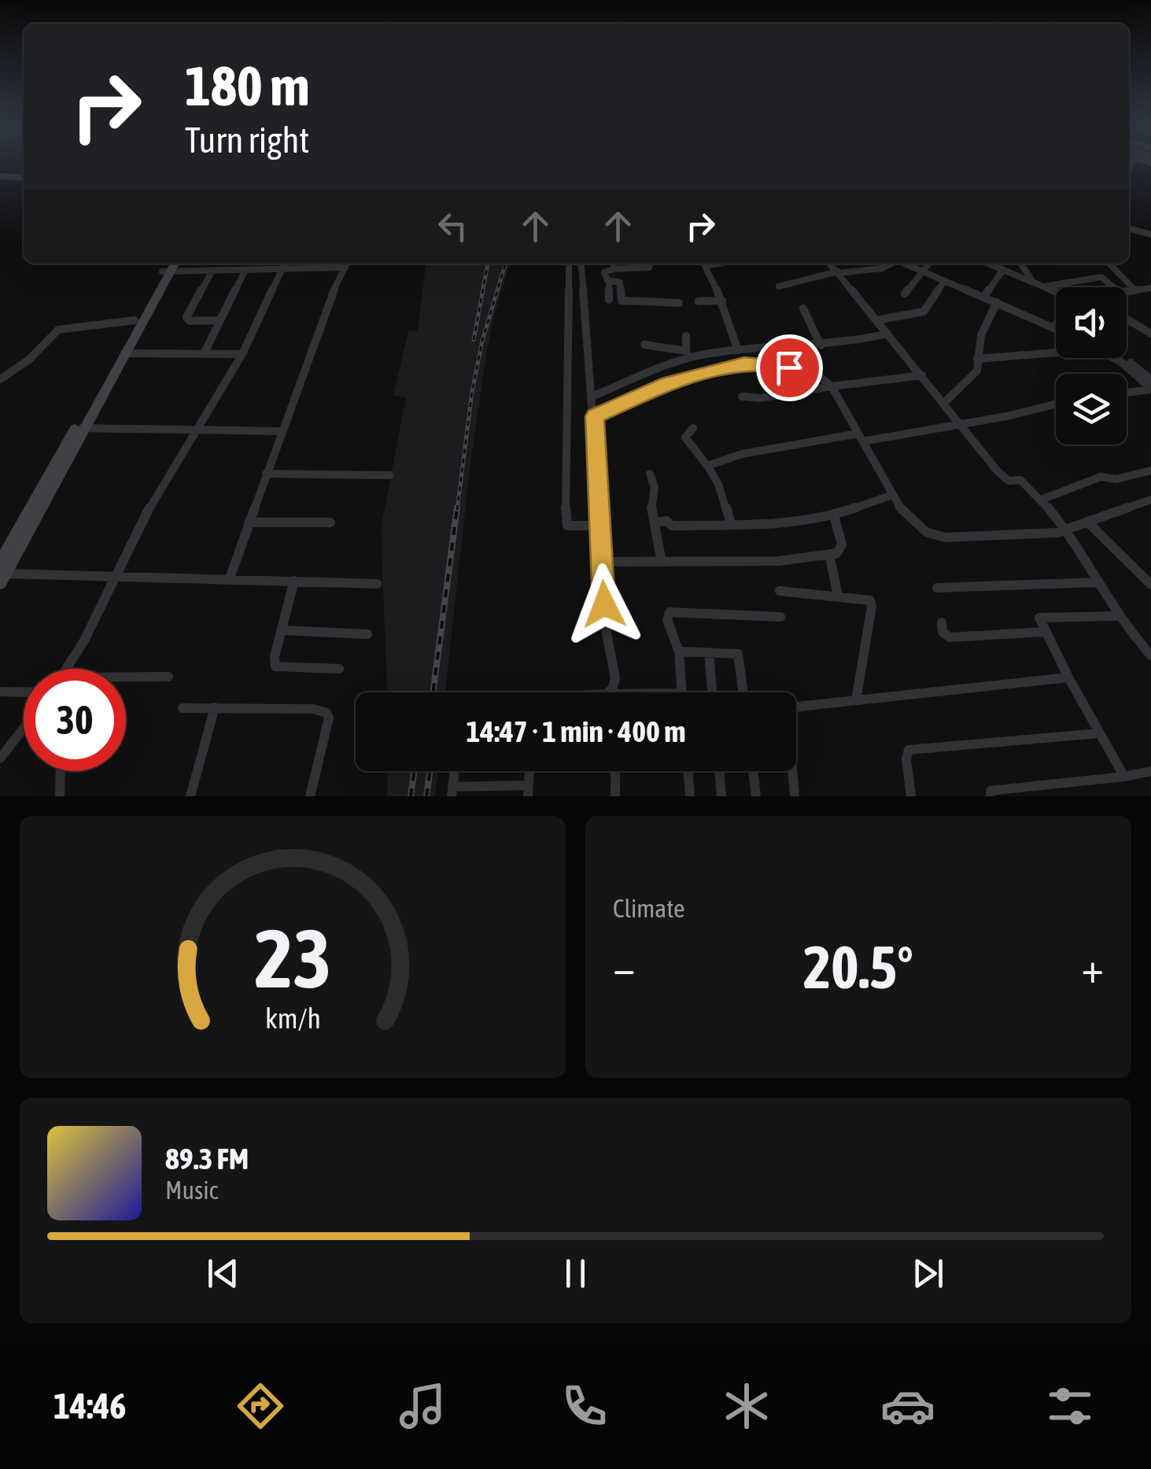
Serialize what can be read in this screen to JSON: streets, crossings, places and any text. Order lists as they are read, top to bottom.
{
  "page": {
    "turn": ["180 m", "Turn right"],
    "limit": "30",
    "trip": "14:47 · 1 min · 400 m",
    "tile": "Climate",
    "heat": ["−", "20.5°", "+"],
    "song": ["89.3 FM", "Music"],
    "tabs": "14:46",
    "gauge": ["23", "km/h"]
  }
}
